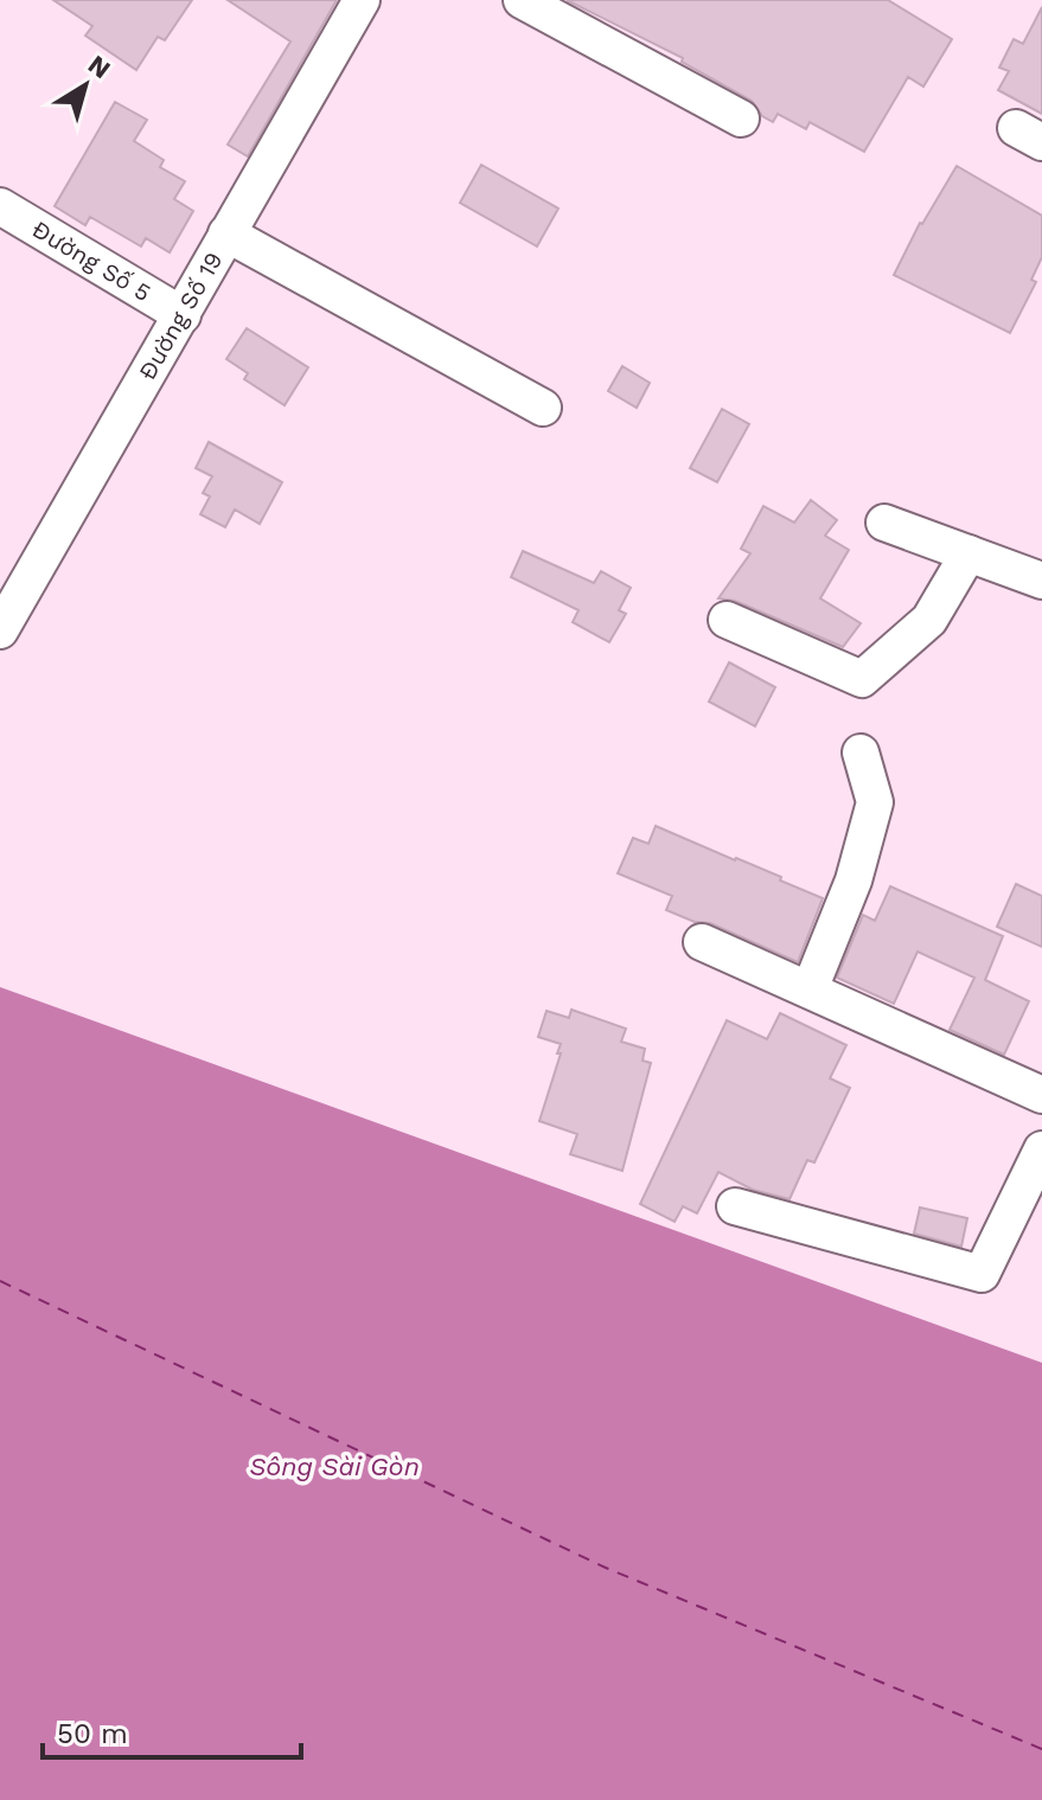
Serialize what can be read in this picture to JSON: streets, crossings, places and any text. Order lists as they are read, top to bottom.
{
  "streets": {
    "street": ["Đường Số 5", "Đường Số 19"]
  },
  "crossings": [
    ["Đường Số 5", "Đường Số 19"]
  ],
  "water": ["Sông Sài Gòn"],
  "scale_bar": "50 m",
  "north": "top right"
}
